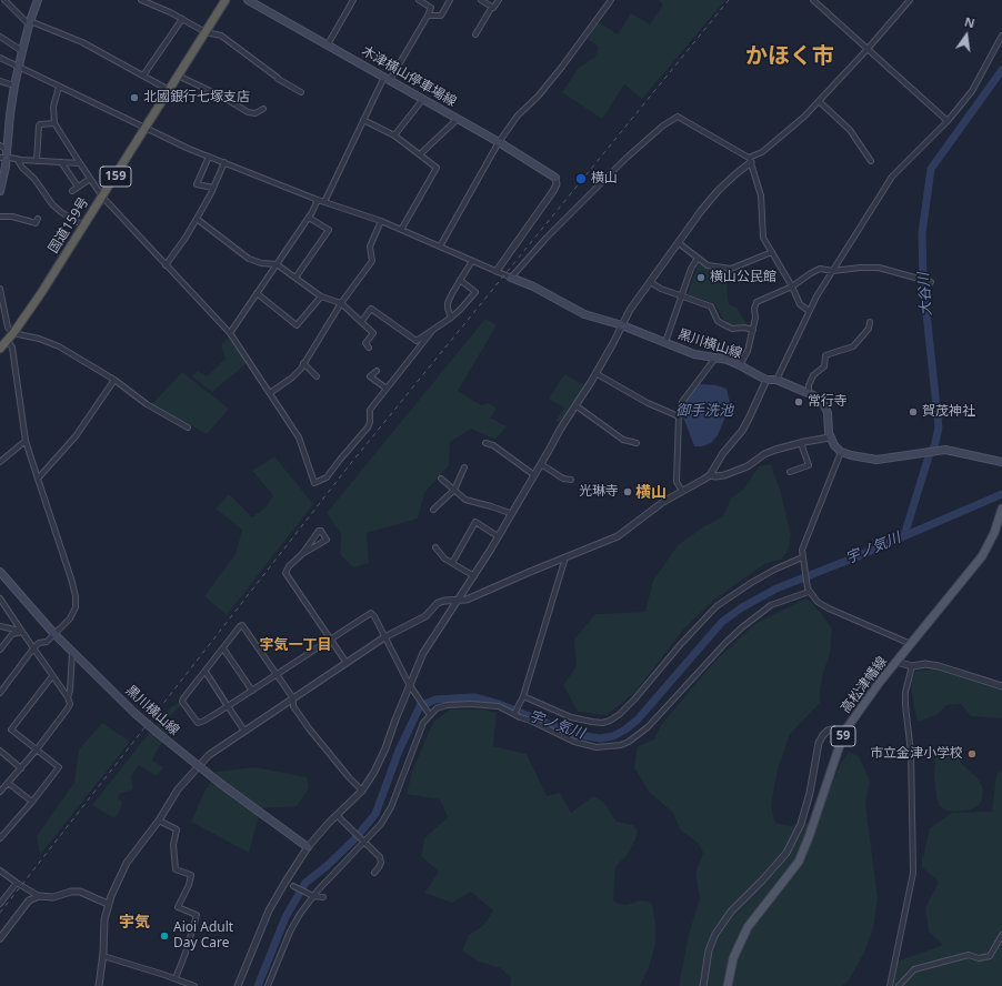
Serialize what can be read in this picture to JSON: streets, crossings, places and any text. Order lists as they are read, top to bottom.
{
  "streets": {
    "highway": ["159", "国道159号"],
    "main road": [
      "木津横山停車場線",
      "黒川横山線",
      "高松津幡線",
      "59"
    ]
  },
  "districts": [
    "かほく市",
    "横山",
    "宇気一丁目",
    "宇気"
  ],
  "water": ["大谷川", "御手洗池", "宇ノ気川"],
  "places": [
    "北國銀行七塚支店",
    "横山",
    "横山公民館",
    "常行寺",
    "賀茂神社",
    "光琳寺",
    "市立金津小学校",
    "Aioi Adult Day Care"
  ],
  "north": "top"
}
